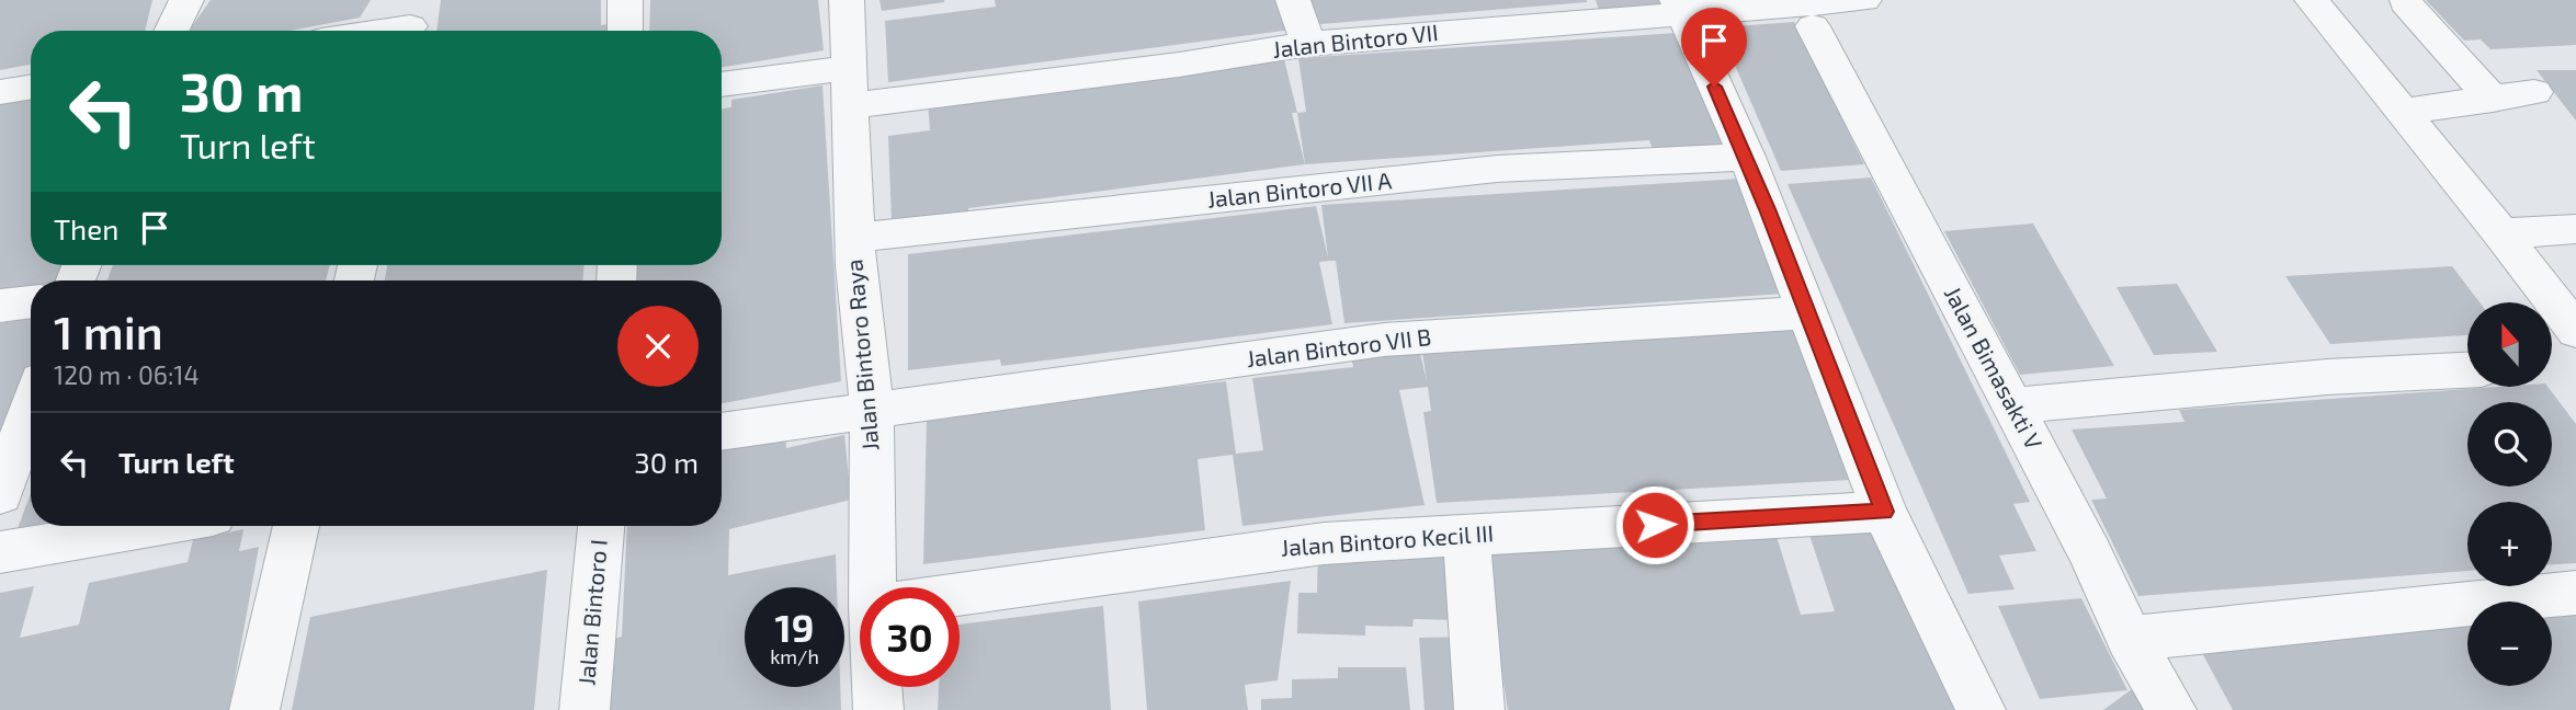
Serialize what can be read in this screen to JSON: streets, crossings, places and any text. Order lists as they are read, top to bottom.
{
  "streets": {
    "street": [
      "Jalan Bintoro VII",
      "Jalan Bintoro VII A",
      "Jalan Bintoro VII B",
      "Jalan Bintoro Raya",
      "Jalan Bimasakti V",
      "Jalan Bintoro Kecil III",
      "Jalan Bintoro I"
    ]
  },
  "crossings": [
    ["Jalan Bintoro VII", "Jalan Bintoro Raya"],
    ["Jalan Bintoro VII A", "Jalan Bintoro Raya"],
    ["Jalan Bintoro VII B", "Jalan Bintoro Raya"]
  ],
  "north": "top",
  "page": {
    "turn": ["30 m", "Turn left"],
    "then": "Then",
    "heading": ["1 min", "120 m · 06:14"],
    "map_buttons": ["+", "−"],
    "list": [
      {
        "name": "Turn left",
        "value": "30 m"
      }
    ],
    "speed": "19 km/h",
    "limit": "30"
  }
}
